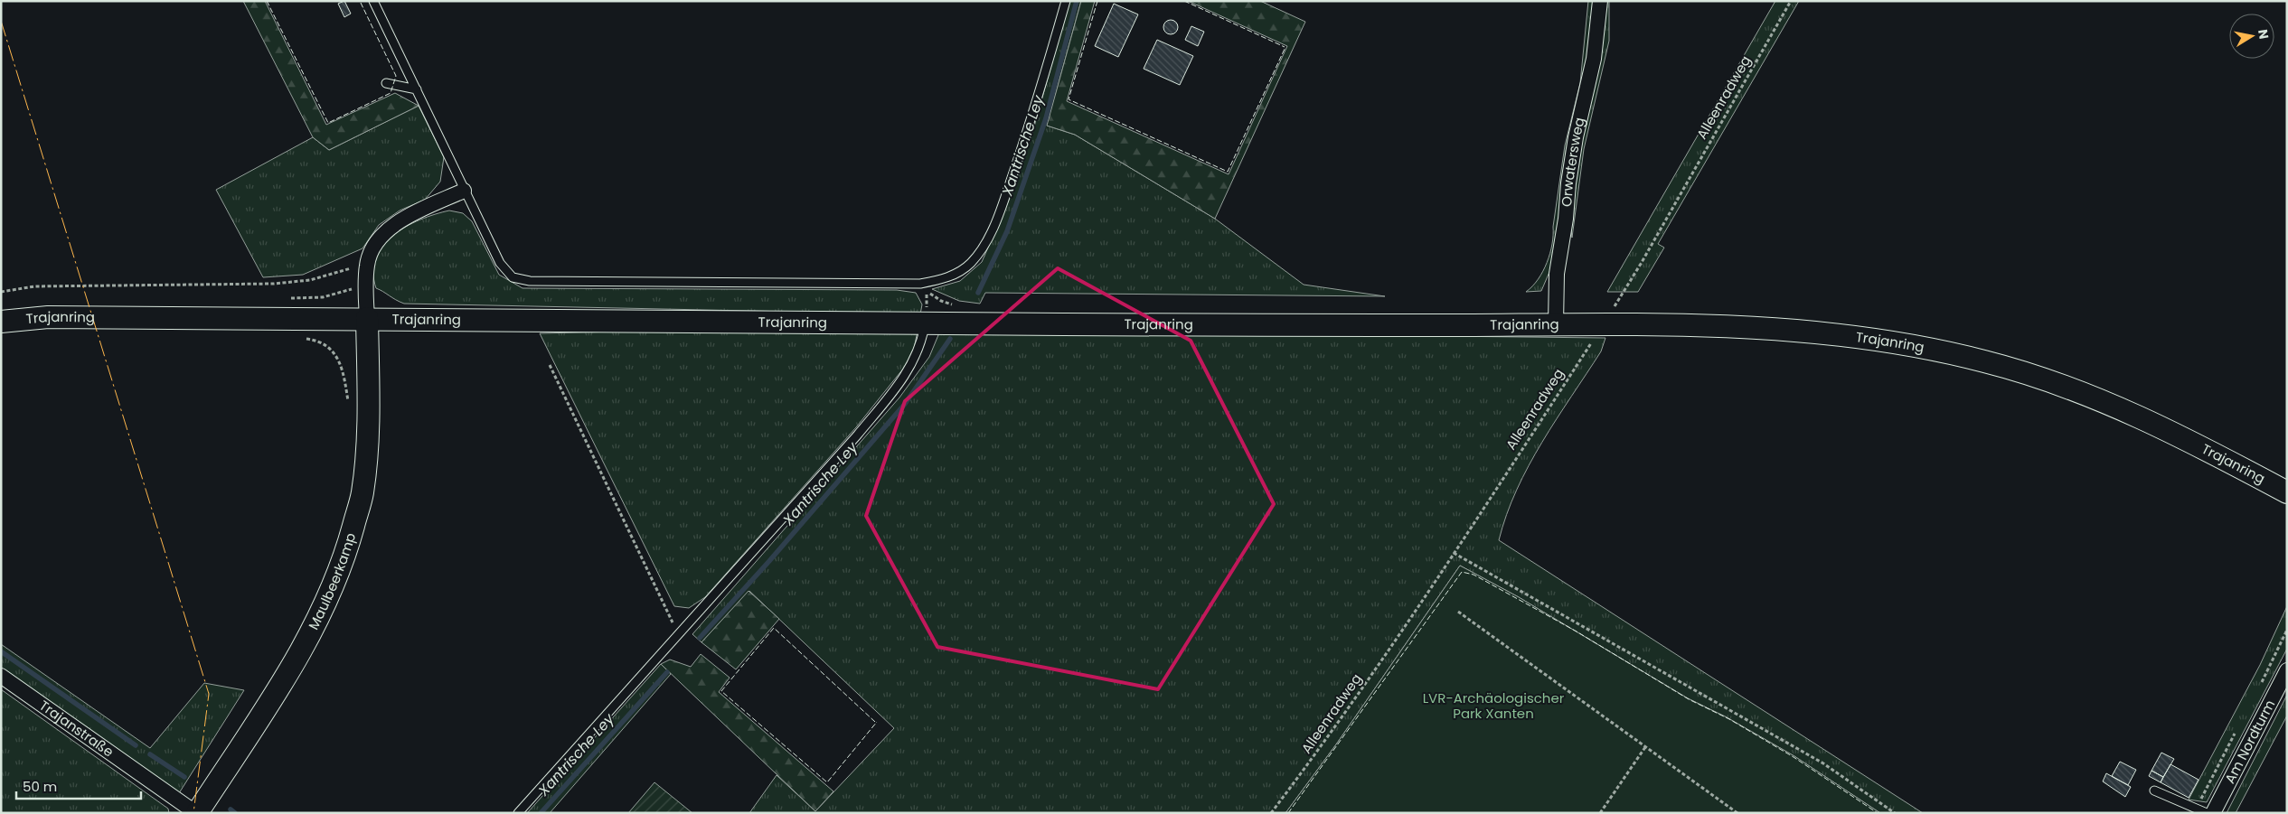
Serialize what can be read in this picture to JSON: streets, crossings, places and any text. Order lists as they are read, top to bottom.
{
  "streets": {
    "main road": ["Trajanring", "Maulbeerkamp"],
    "street": ["Orwatersweg", "Trajanstraße", "Am Nordturm"],
    "path": ["Alleenradweg"]
  },
  "crossings": [
    ["Alleenradweg", "Trajanring"],
    ["Orwatersweg", "Trajanring"],
    ["Trajanring", "Maulbeerkamp"],
    ["Maulbeerkamp", "Trajanstraße"]
  ],
  "water": ["Xantrische Ley"],
  "parks": ["LVR-Archäologischer Park Xanten"],
  "scale_bar": "50 m",
  "north": "right"
}
